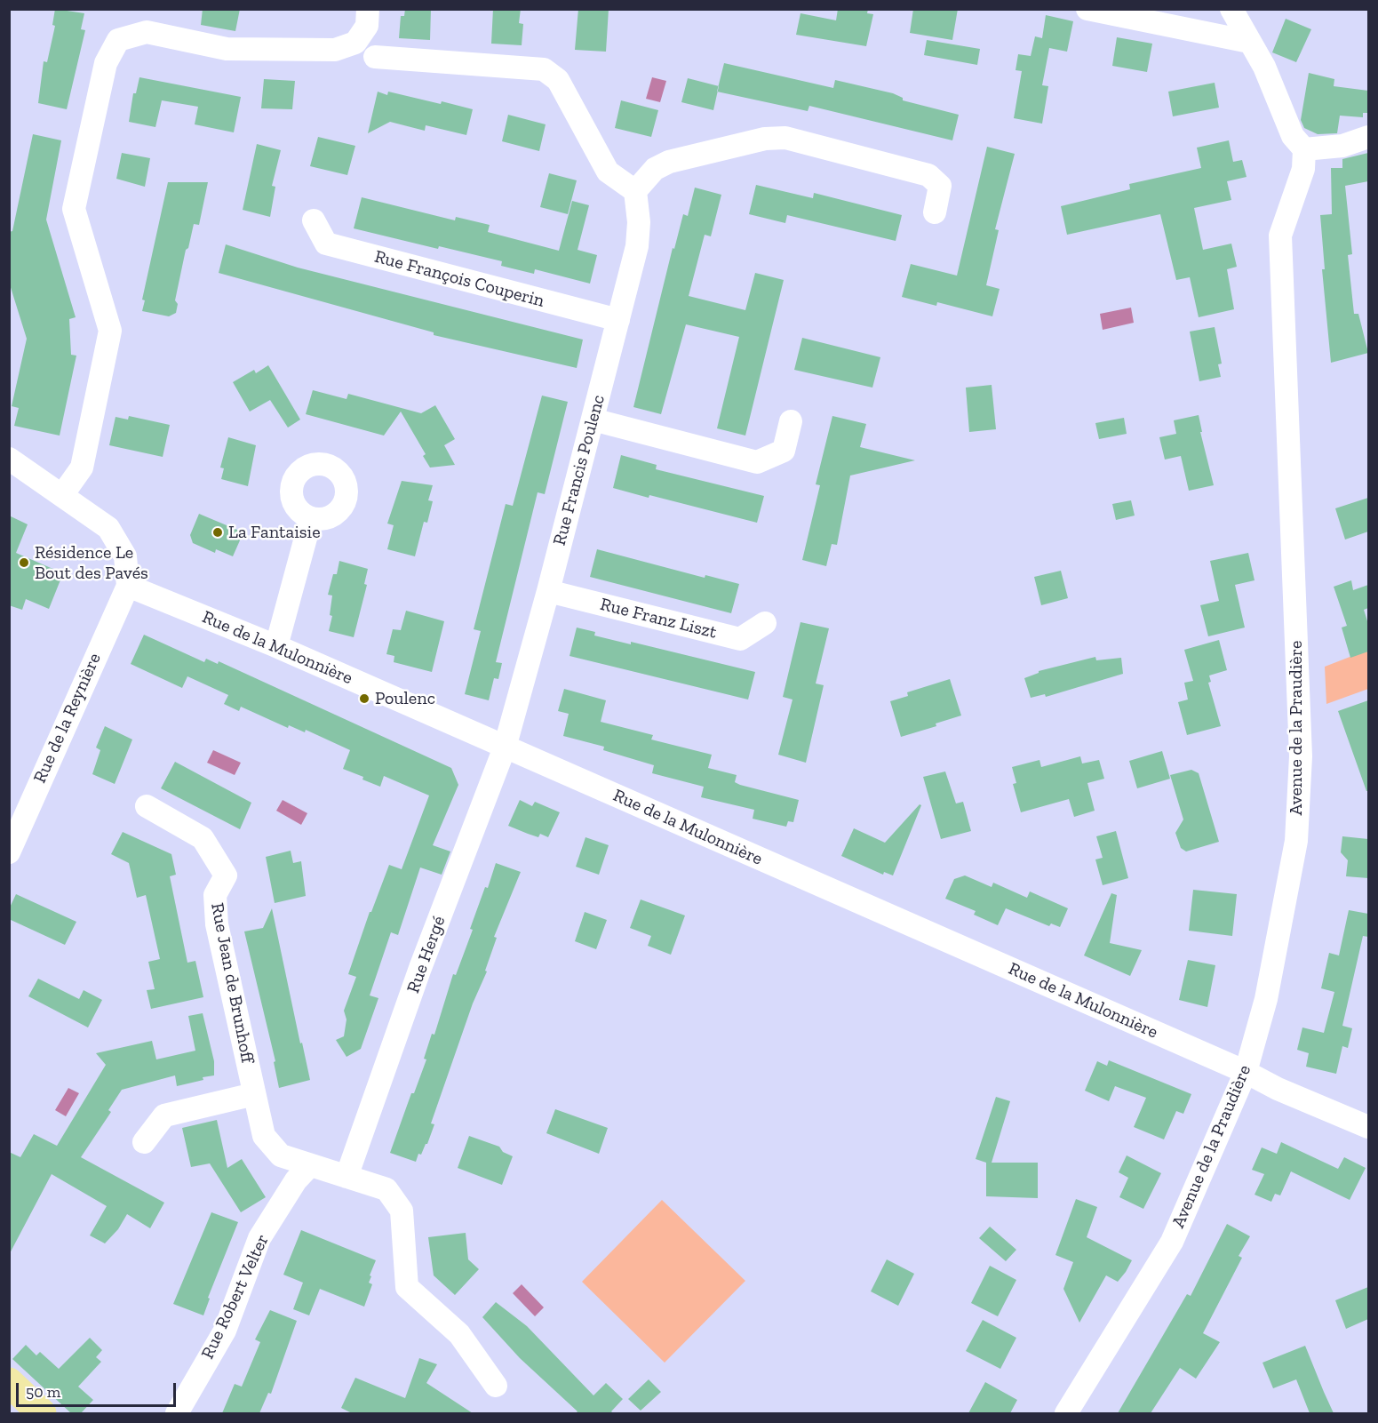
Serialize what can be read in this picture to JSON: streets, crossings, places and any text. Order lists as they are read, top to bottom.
{
  "streets": {
    "street": [
      "Rue François Couperin",
      "Rue Francis Poulenc",
      "Rue Franz Liszt",
      "Rue de la Mulonnière",
      "Rue de la Reynière",
      "Avenue de la Praudière",
      "Rue Hergé",
      "Rue Jean de Brunhoff",
      "Rue Robert Velter"
    ]
  },
  "crossings": [
    ["Rue François Couperin", "Rue Francis Poulenc"],
    ["Rue Francis Poulenc", "Rue Franz Liszt"],
    ["Rue Francis Poulenc", "Rue de la Mulonnière"],
    ["Rue Francis Poulenc", "Rue Hergé"],
    ["Rue de la Mulonnière", "Rue de la Reynière"],
    ["Rue de la Mulonnière", "Avenue de la Praudière"],
    ["Rue de la Mulonnière", "Rue Hergé"],
    ["Rue Jean de Brunhoff", "Rue Robert Velter"]
  ],
  "places": ["La Fantaisie", "Résidence Le Bout des Pavés", "Poulenc"],
  "scale_bar": "50 m"
}
